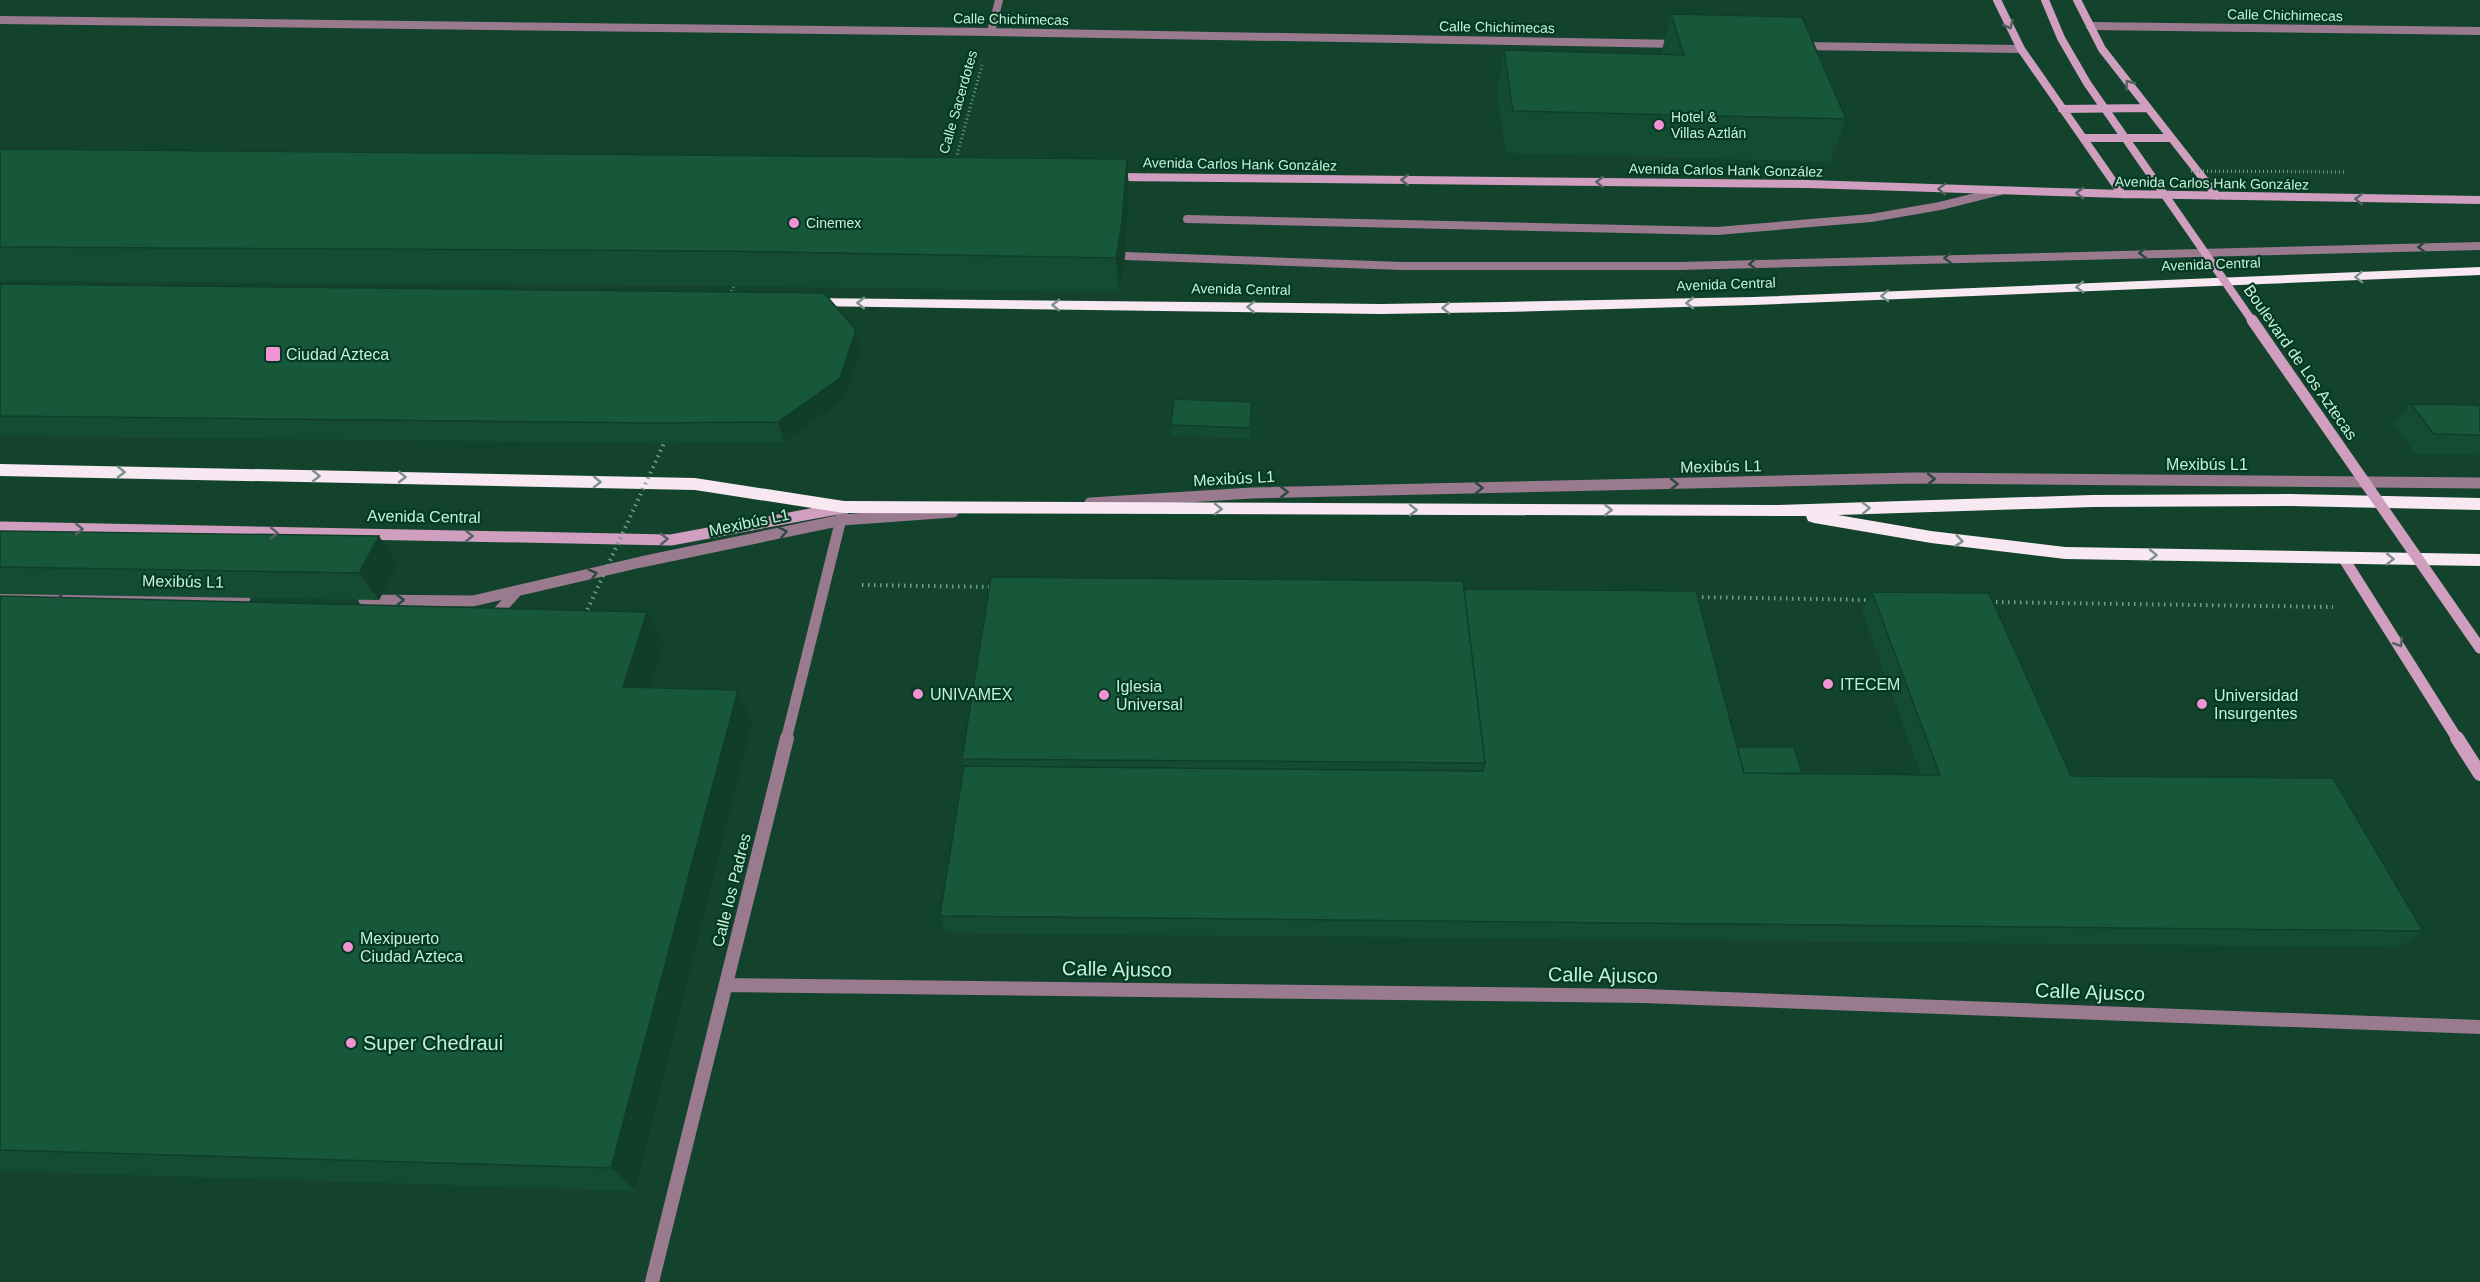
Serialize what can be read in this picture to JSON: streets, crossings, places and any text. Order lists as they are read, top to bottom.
{
  "streets": {
    "highway": ["Avenida Central"],
    "main road": ["Avenida Carlos Hank González", "Boulevard de Los Aztecas"],
    "street": [
      "Calle Chichimecas",
      "Calle Sacerdotes",
      "Mexibús L1",
      "Calle los Padres",
      "Calle Ajusco"
    ]
  },
  "crossings": [
    ["Calle Chichimecas", "Calle Sacerdotes"],
    ["Avenida Central", "Mexibús L1"],
    ["Avenida Central", "Calle los Padres"],
    ["Mexibús L1", "Calle los Padres"],
    ["Calle los Padres", "Calle Ajusco"]
  ],
  "one_way": ["Avenida Carlos Hank González", "Mexibús L1"],
  "places": {
    "other": [
      "Hotel & Villas Aztlán",
      "Cinemex",
      "ITECEM",
      "UNIVAMEX",
      "Iglesia Universal",
      "Universidad Insurgentes",
      "Mexipuerto Ciudad Azteca",
      "Super Chedraui"
    ],
    "transit": ["Ciudad Azteca"]
  }
}
